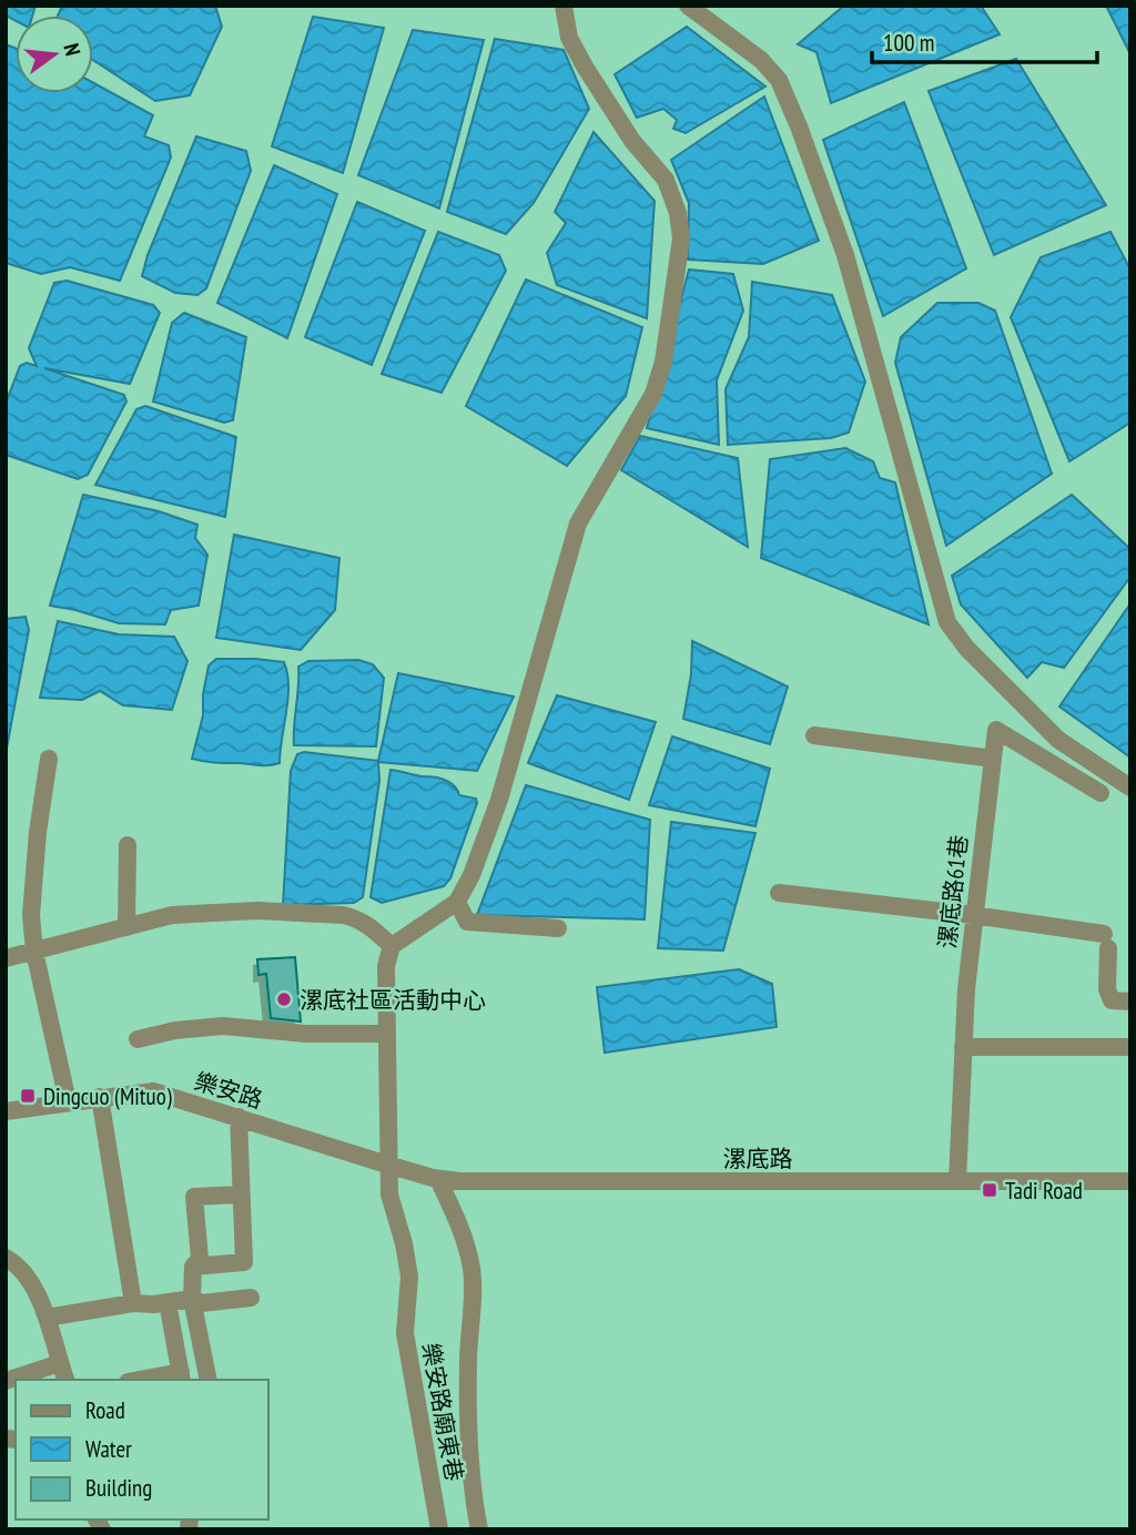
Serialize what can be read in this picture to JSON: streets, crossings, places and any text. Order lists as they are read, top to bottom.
{
  "streets": {
    "street": [
      "漯底路61巷",
      "樂安路",
      "漯底路",
      "樂安路廟東巷"
    ]
  },
  "crossings": [
    ["漯底路61巷", "漯底路"],
    ["樂安路", "漯底路"],
    ["樂安路", "樂安路廟東巷"],
    ["漯底路", "樂安路廟東巷"]
  ],
  "places": {
    "other": ["漯底社區活動中心"],
    "transit": ["Dingcuo (Mituo)", "Tadi Road"]
  },
  "legend": ["Road", "Water", "Building"],
  "scale_bar": "100 m",
  "north": "right"
}
